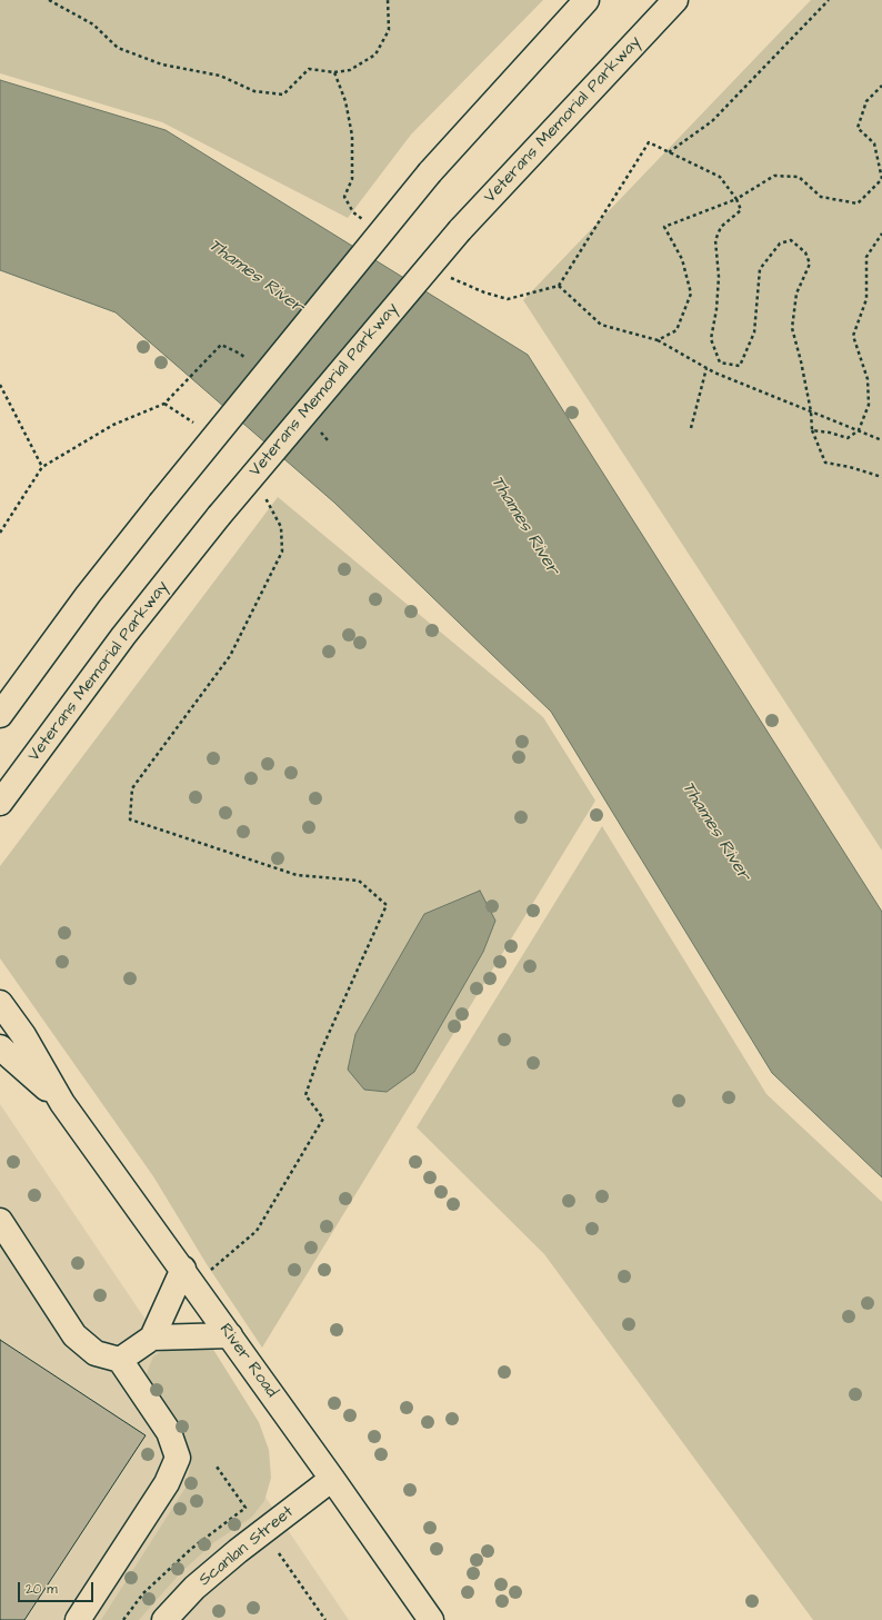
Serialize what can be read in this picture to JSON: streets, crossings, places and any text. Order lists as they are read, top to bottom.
{
  "streets": {
    "main road": ["Veterans Memorial Parkway", "River Road", "Scanlan Street"]
  },
  "crossings": [
    ["River Road", "Scanlan Street"]
  ],
  "water": ["Thames River"],
  "scale_bar": "20 m"
}
